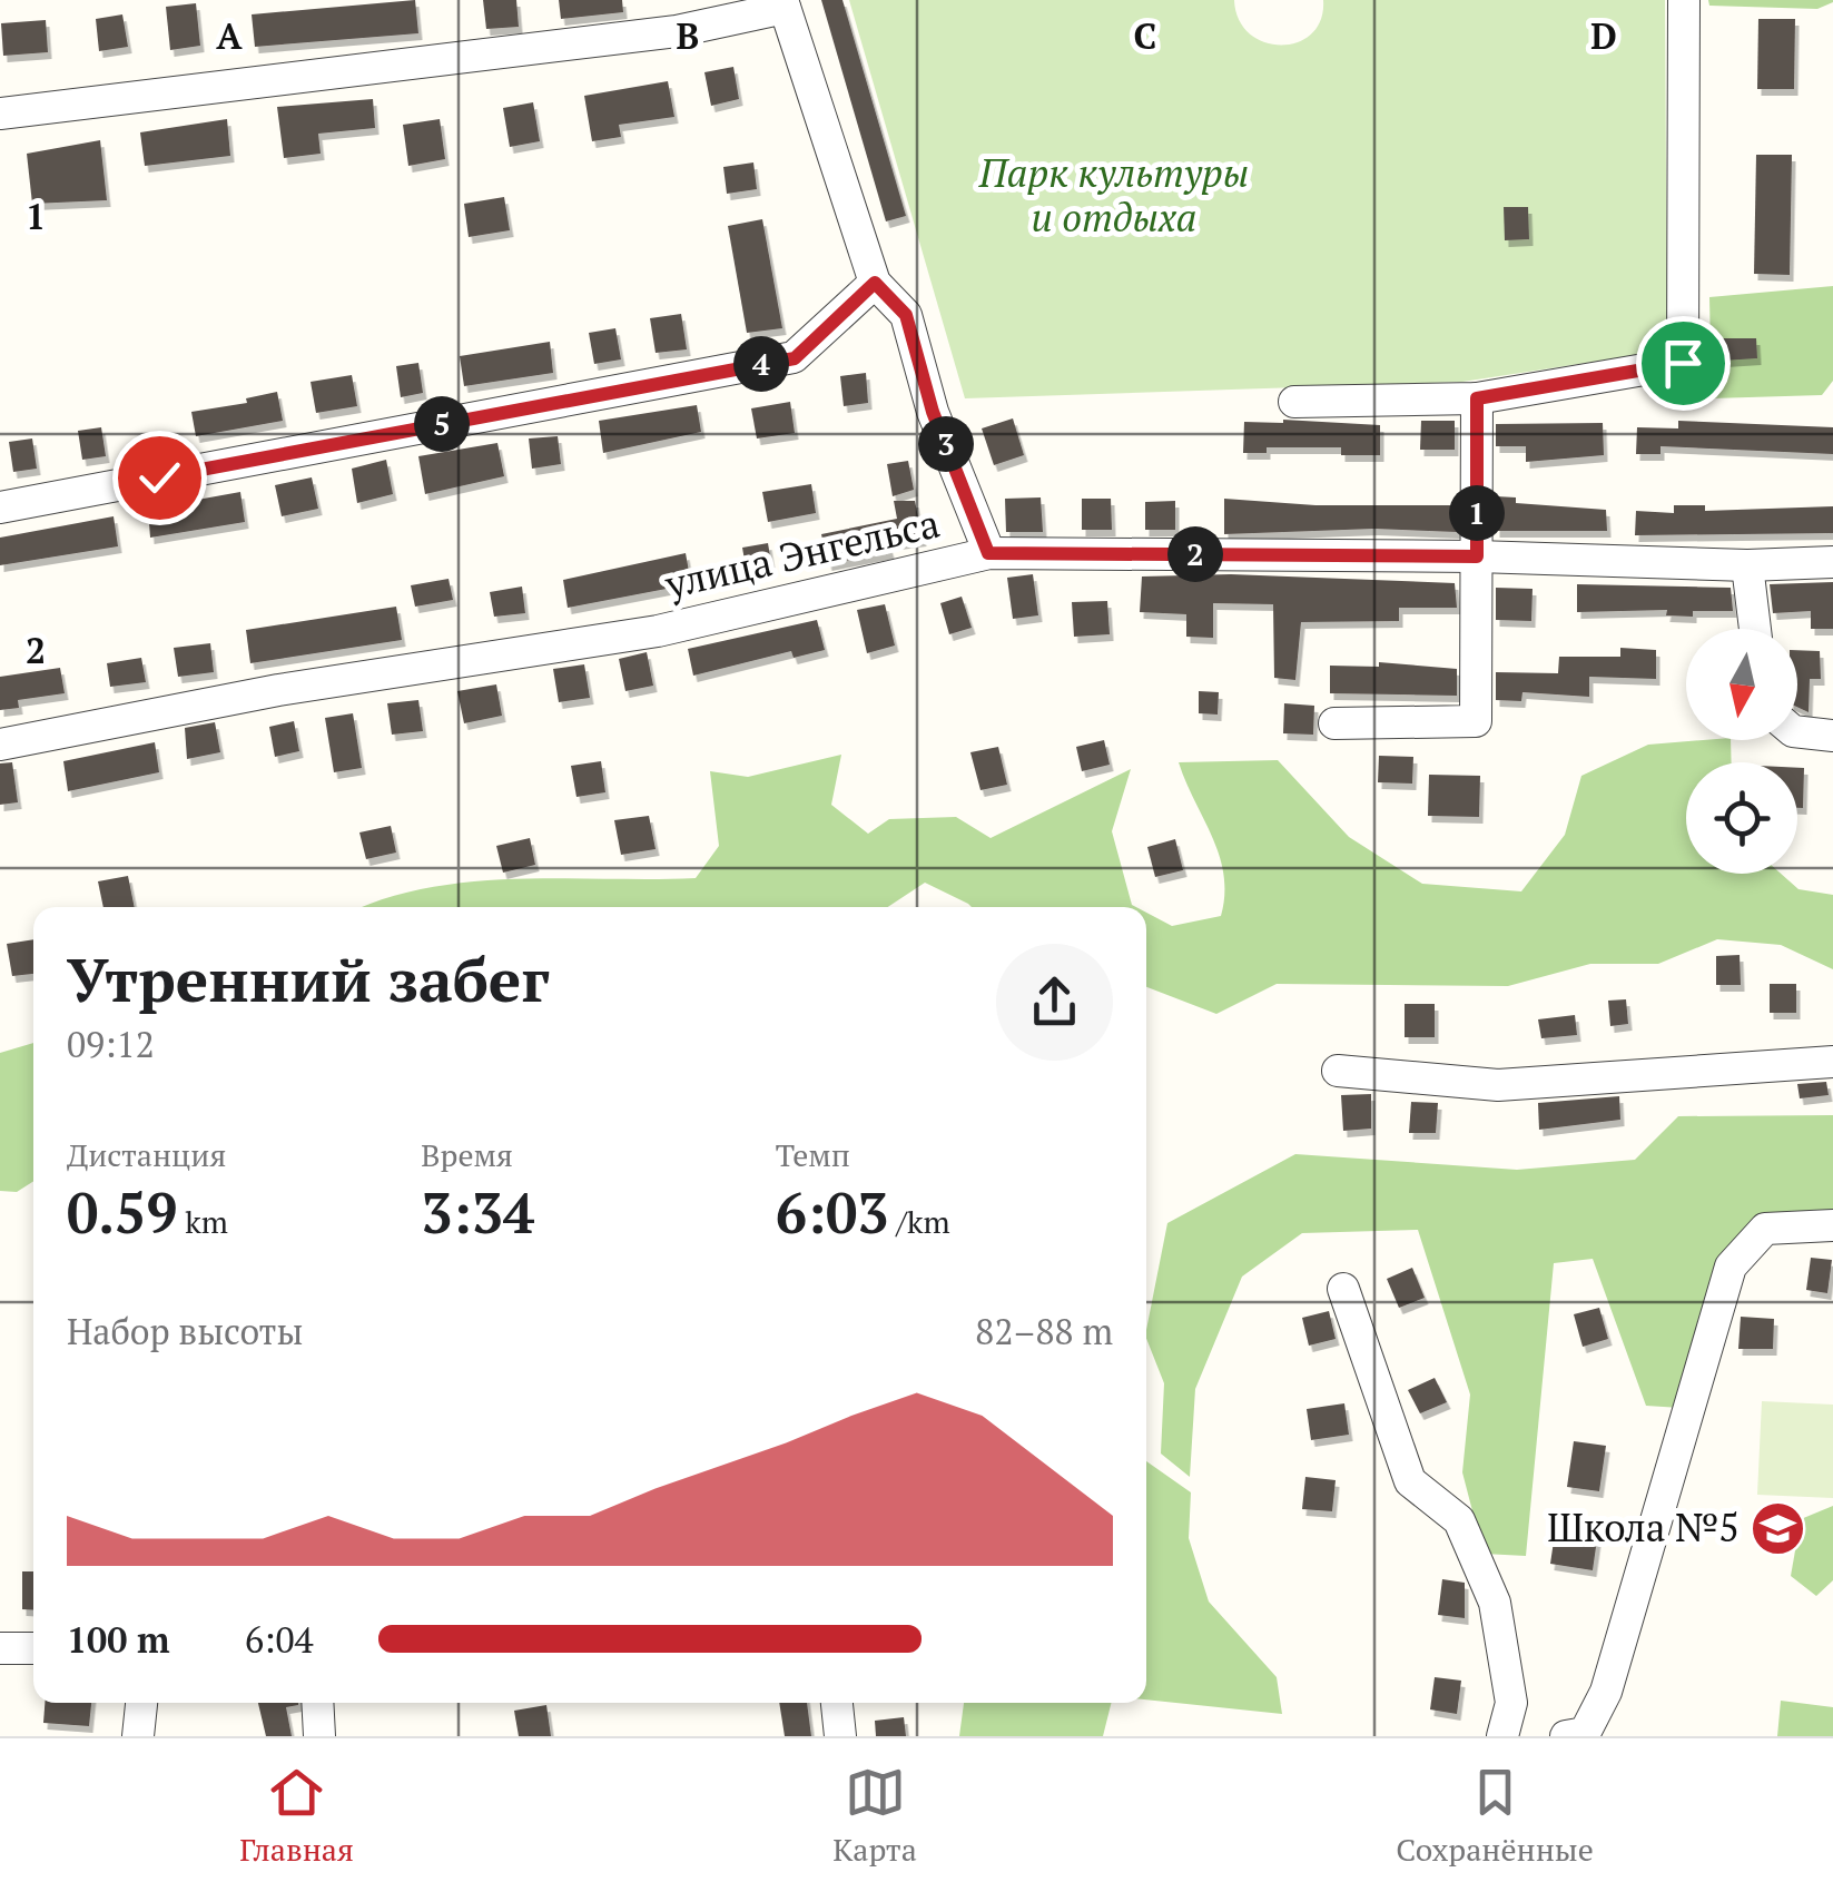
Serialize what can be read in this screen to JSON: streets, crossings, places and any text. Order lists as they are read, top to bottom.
{
  "streets": {
    "street": ["улица Энгельса"]
  },
  "parks": ["Парк культуры и отдыха"],
  "places": {
    "school or university": ["Школа №5"]
  },
  "north": "bottom",
  "page": {
    "pins": [
      "4",
      "5",
      "3",
      "1",
      "2"
    ],
    "heading": ["Утренний забег", "09:12"],
    "stats": [
      ["Дистанция", "0.59 km"],
      ["Время", "3:34"],
      ["Темп", "6:03 /km"]
    ],
    "chart": ["Набор высоты", "82–88 m"],
    "list": [
      {
        "name": "100 m",
        "note": "6:04"
      }
    ],
    "tabs": ["Главная", "Карта", "Сохранённые"]
  },
  "grid": {
    "columns": [
      "A",
      "B",
      "C",
      "D"
    ],
    "rows": ["1", "2"]
  }
}
